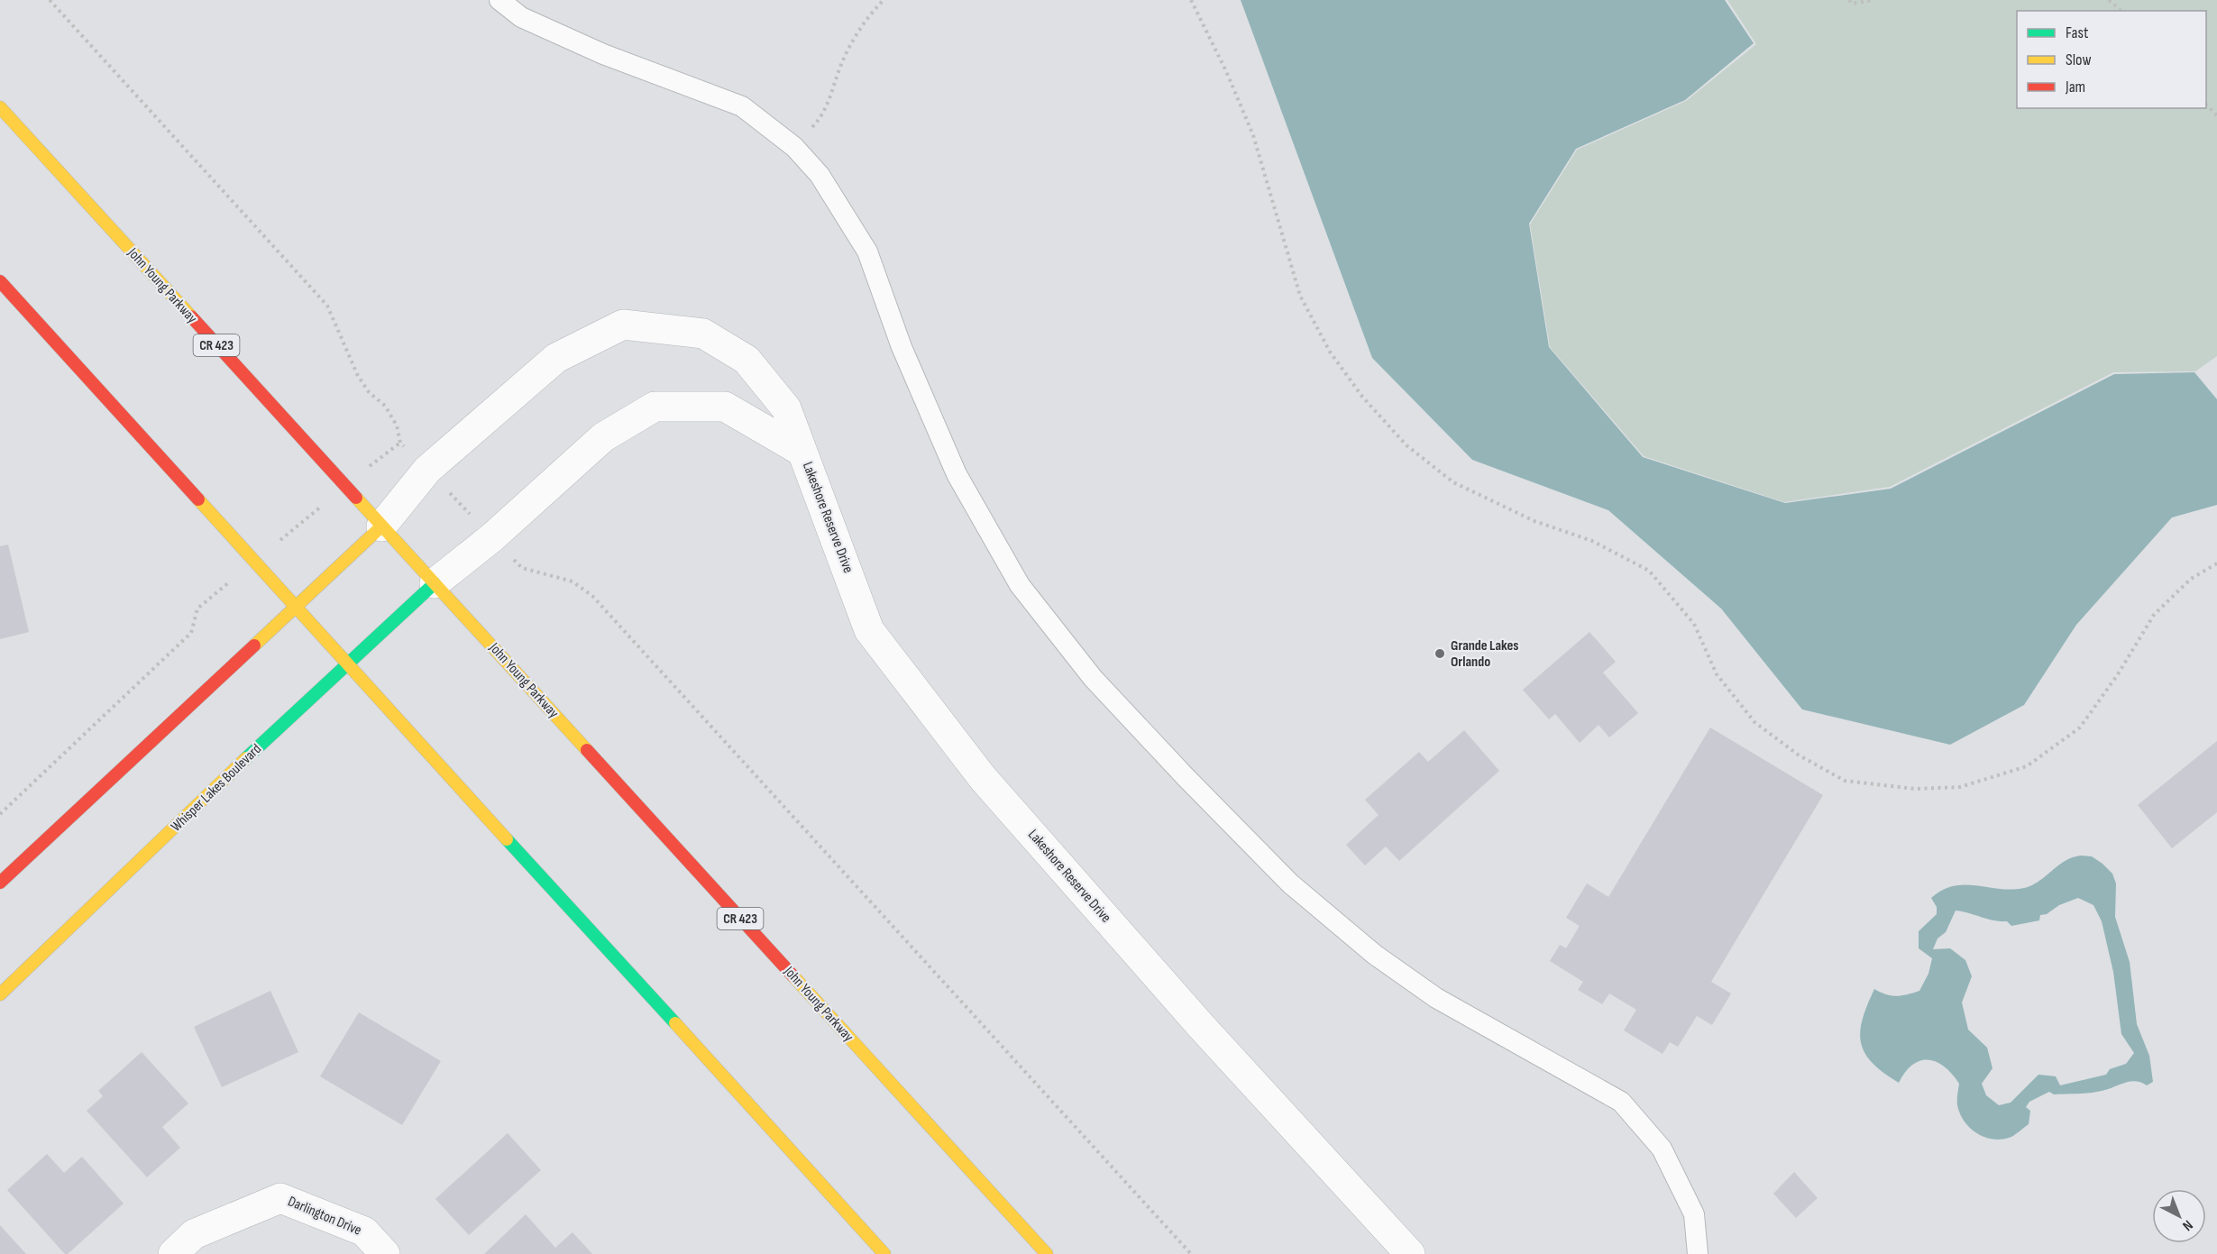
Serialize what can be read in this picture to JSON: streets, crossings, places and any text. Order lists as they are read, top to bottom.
{
  "streets": {
    "main road": ["John Young Parkway", "CR 423", "Whisper Lakes Boulevard"],
    "street": ["Lakeshore Reserve Drive", "Darlington Drive"]
  },
  "crossings": [
    ["John Young Parkway", "Lakeshore Reserve Drive"],
    ["John Young Parkway", "Whisper Lakes Boulevard"],
    ["Lakeshore Reserve Drive", "Whisper Lakes Boulevard"]
  ],
  "places": ["Grande Lakes Orlando"],
  "legend": ["Fast", "Slow", "Jam"],
  "north": "bottom right"
}
